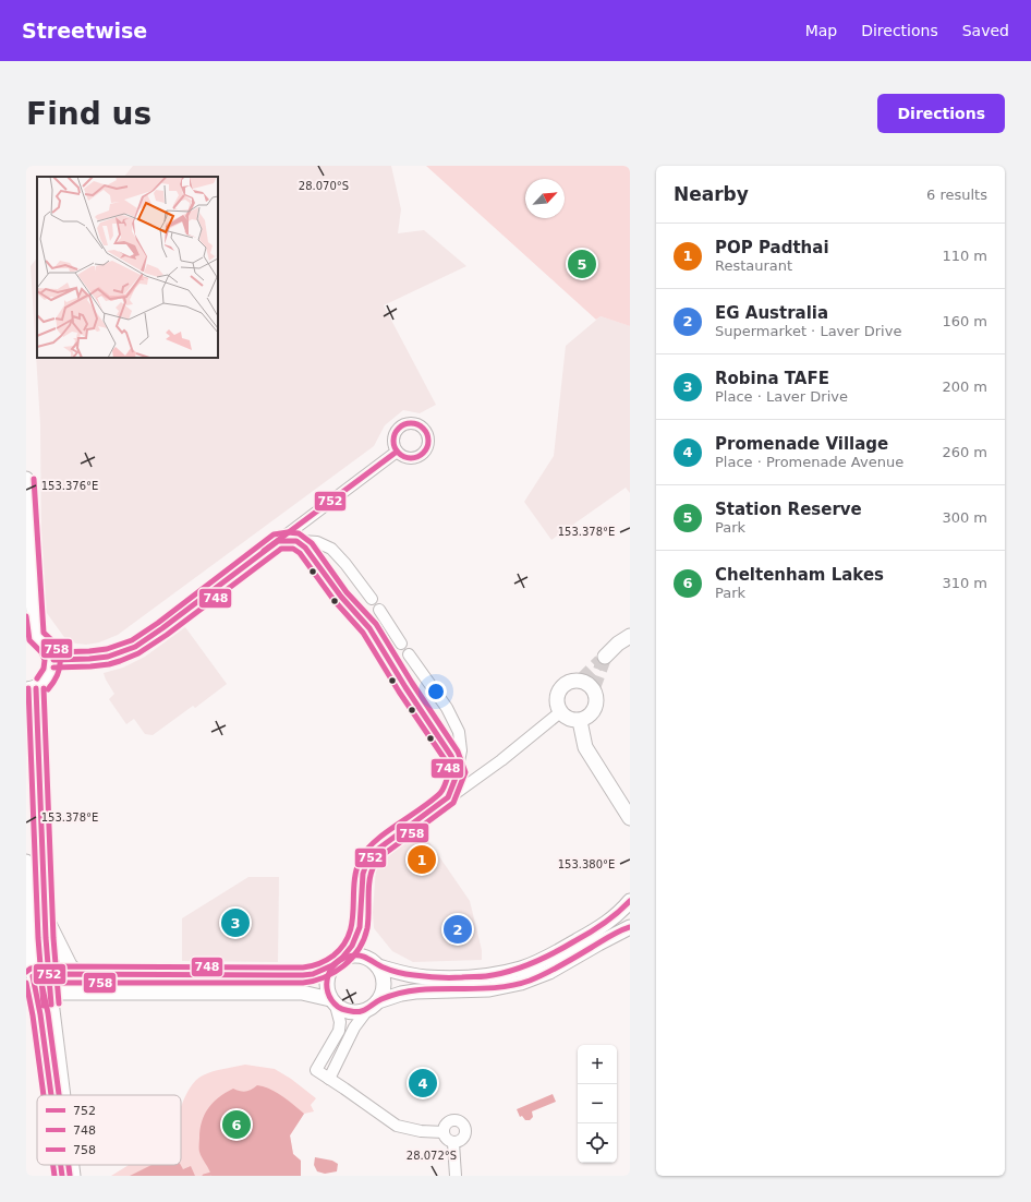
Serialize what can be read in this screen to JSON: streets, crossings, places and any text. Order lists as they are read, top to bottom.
{
  "lines": ["transit line 752", "transit line 758", "transit line 748"],
  "legend": ["752", "748", "758"],
  "north": "top right",
  "page": {
    "header": "Streetwise",
    "nav": ["Map", "Directions", "Saved"],
    "buttons": "Directions",
    "title": "Find us",
    "heading": ["Nearby", "6 results"],
    "list": [
      {
        "mark": "1",
        "name": "POP Padthai",
        "note": "Restaurant",
        "value": "110 m"
      },
      {
        "mark": "2",
        "name": "EG Australia",
        "note": "Supermarket · Laver Drive",
        "value": "160 m"
      },
      {
        "mark": "3",
        "name": "Robina TAFE",
        "note": "Place · Laver Drive",
        "value": "200 m"
      },
      {
        "mark": "4",
        "name": "Promenade Village",
        "note": "Place · Promenade Avenue",
        "value": "260 m"
      },
      {
        "mark": "5",
        "name": "Station Reserve",
        "note": "Park",
        "value": "300 m"
      },
      {
        "mark": "6",
        "name": "Cheltenham Lakes",
        "note": "Park",
        "value": "310 m"
      }
    ],
    "pins": [
      "5",
      "1",
      "3",
      "2",
      "4",
      "6"
    ],
    "map_buttons": ["+", "−"]
  },
  "coordinates": [
    "28.070°S",
    "153.376°E",
    "153.378°E",
    "153.380°E",
    "28.072°S"
  ]
}
